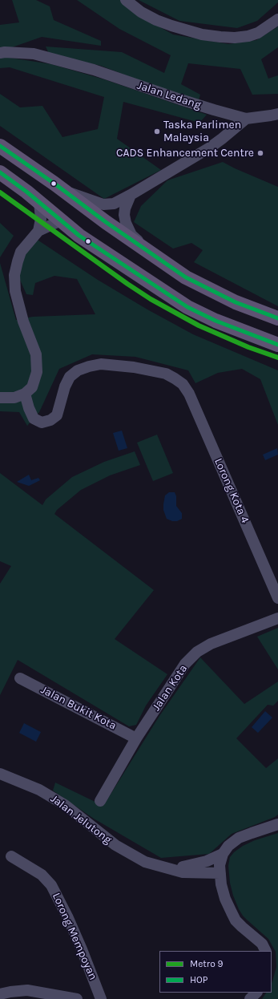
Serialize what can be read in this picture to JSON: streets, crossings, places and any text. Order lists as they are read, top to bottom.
{
  "streets": {
    "street": [
      "Jalan Ledang",
      "Lorong Kota 4",
      "Jalan Kota",
      "Jalan Bukit Kota",
      "Jalan Jelutong",
      "Lorong Mempoyan"
    ]
  },
  "crossings": [
    ["Jalan Kota", "Jalan Bukit Kota"]
  ],
  "places": ["Taska Parlimen Malaysia", "CADS Enhancement Centre"],
  "lines": ["transit line HOP", "metro line 9"],
  "legend": ["Metro 9", "HOP"]
}
